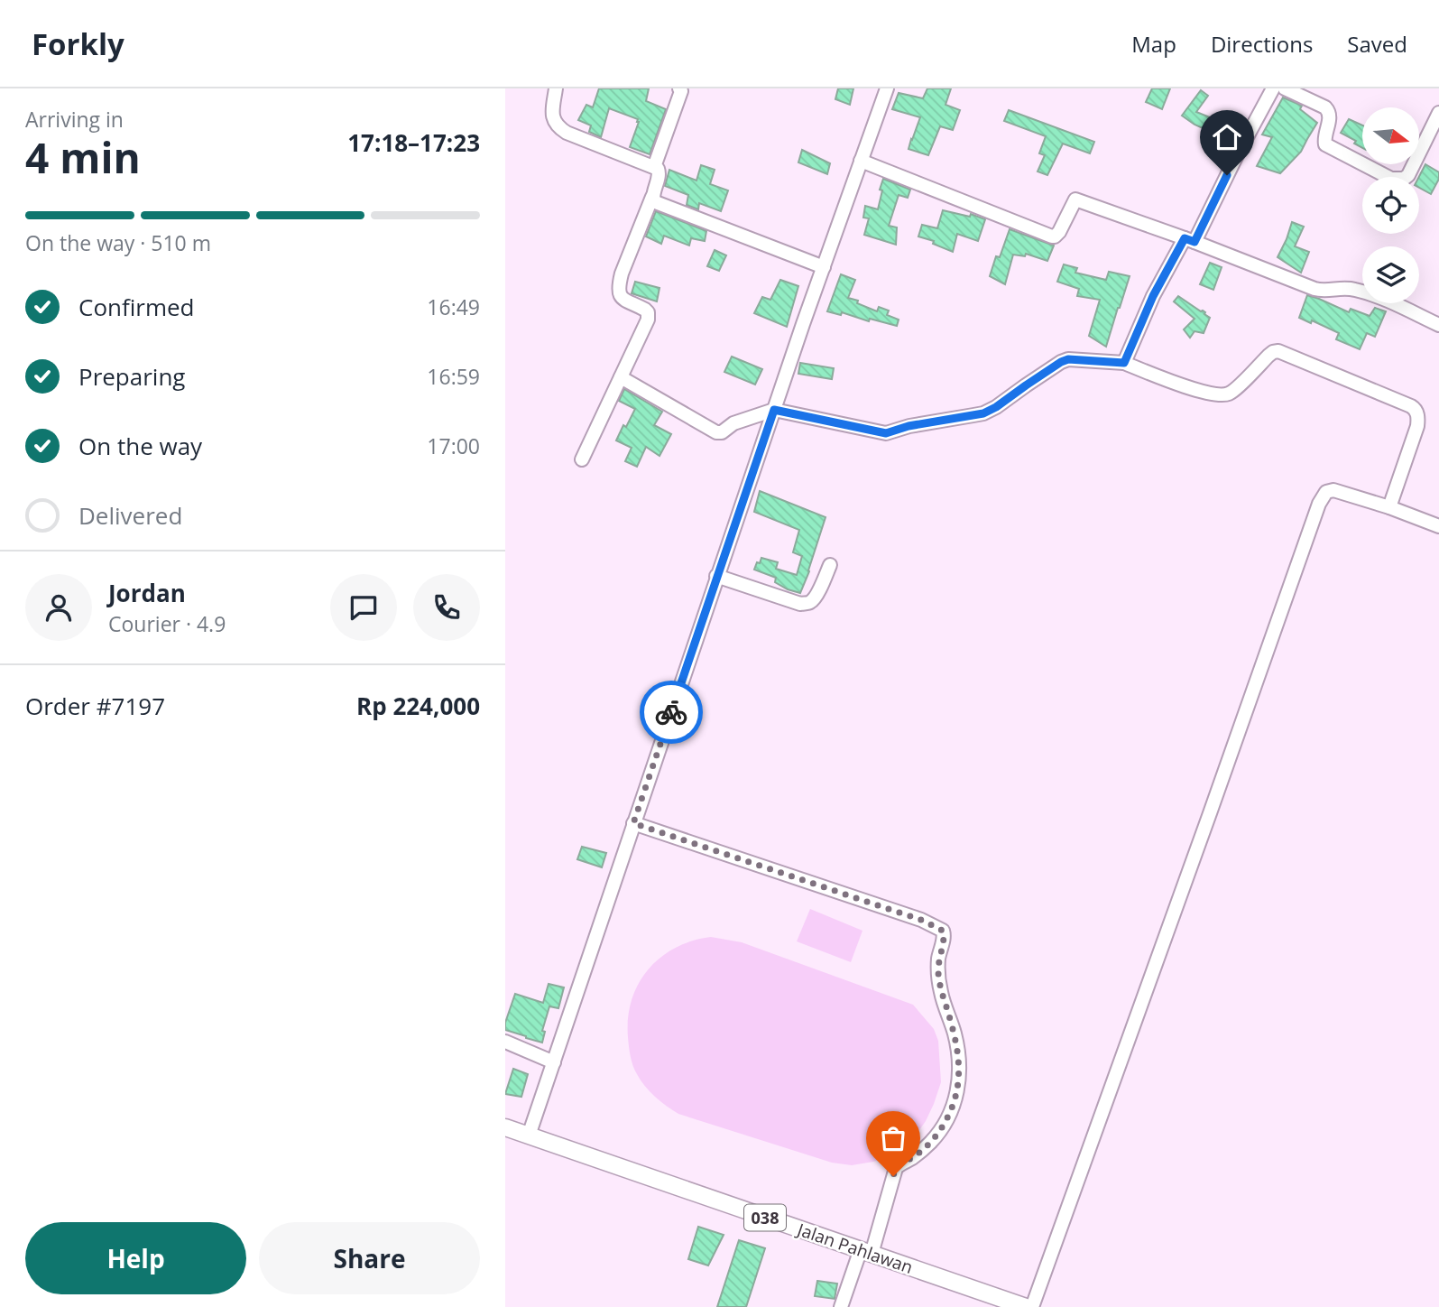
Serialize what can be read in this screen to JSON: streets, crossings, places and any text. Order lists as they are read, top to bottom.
{
  "streets": {
    "main road": ["038", "Jalan Pahlawan"]
  },
  "north": "right",
  "page": {
    "header": "Forkly",
    "nav": ["Map", "Directions", "Saved"],
    "heading": ["4 min", "Arriving in", "17:18–17:23"],
    "panel": [
      "Jordan",
      "Courier · 4.9",
      "Order #7197",
      "Rp 224,000"
    ],
    "bar": "On the way · 510 m",
    "list": [
      ["Confirmed", "16:49"],
      ["Preparing", "16:59"],
      ["On the way", "17:00"],
      "Delivered"
    ],
    "buttons": ["Help", "Share"]
  }
}
